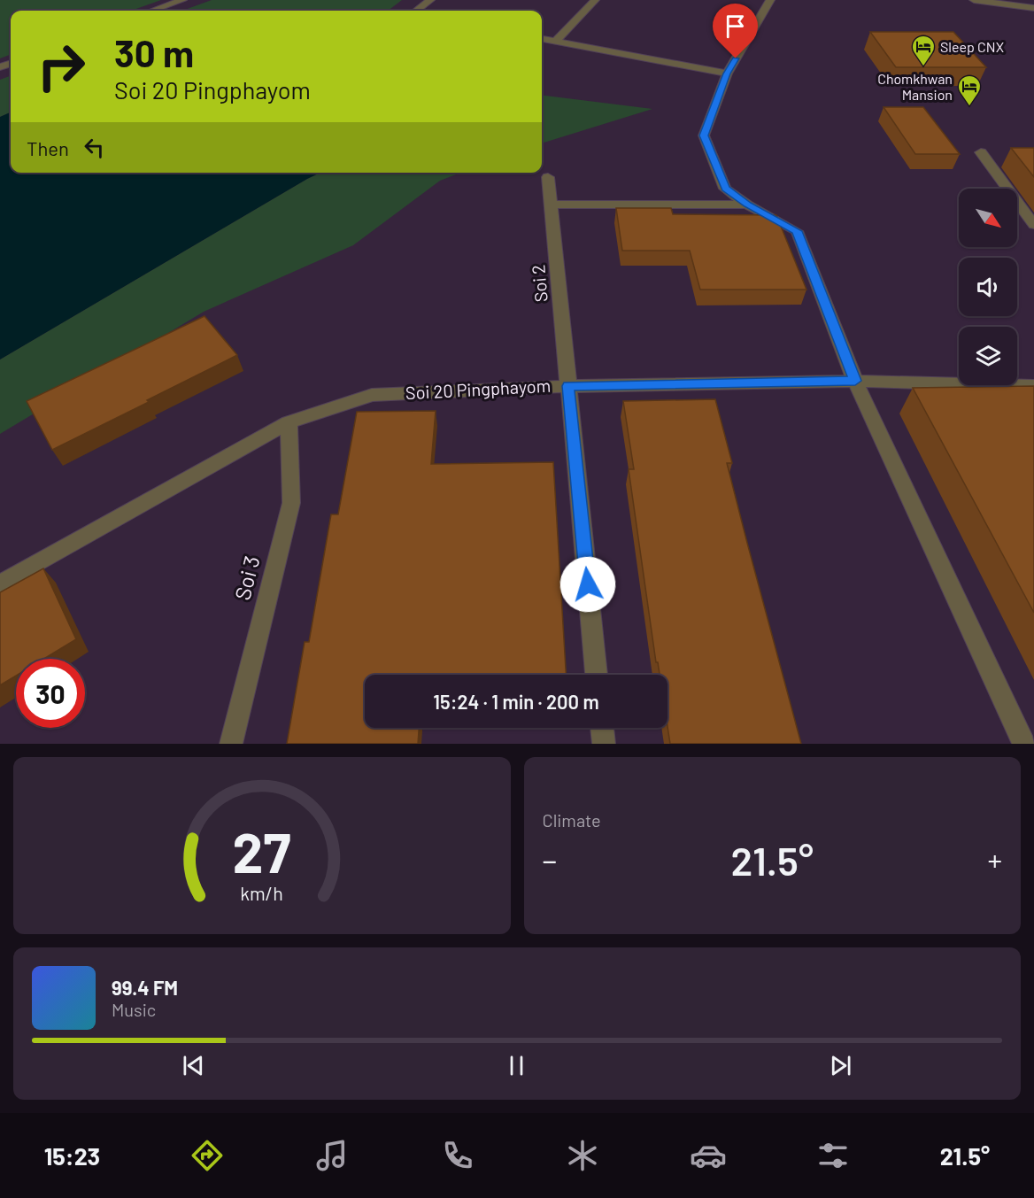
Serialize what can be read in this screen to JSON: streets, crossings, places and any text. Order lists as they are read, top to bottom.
{
  "streets": {
    "street": ["Soi 2", "Soi 20 Pingphayom", "Soi 3"]
  },
  "crossings": [
    ["Soi 2", "Soi 20 Pingphayom"],
    ["Soi 20 Pingphayom", "Soi 3"]
  ],
  "places": {
    "hotel": ["Sleep CNX", "Chomkhwan Mansion"]
  },
  "north": "bottom right",
  "page": {
    "turn": ["30 m", "Soi 20 Pingphayom"],
    "then": "Then",
    "limit": "30",
    "trip": "15:24 · 1 min · 200 m",
    "tile": "Climate",
    "heat": ["−", "21.5°", "+"],
    "song": ["99.4 FM", "Music"],
    "tabs": ["15:23", "21.5°"],
    "gauge": ["27", "km/h"]
  }
}
